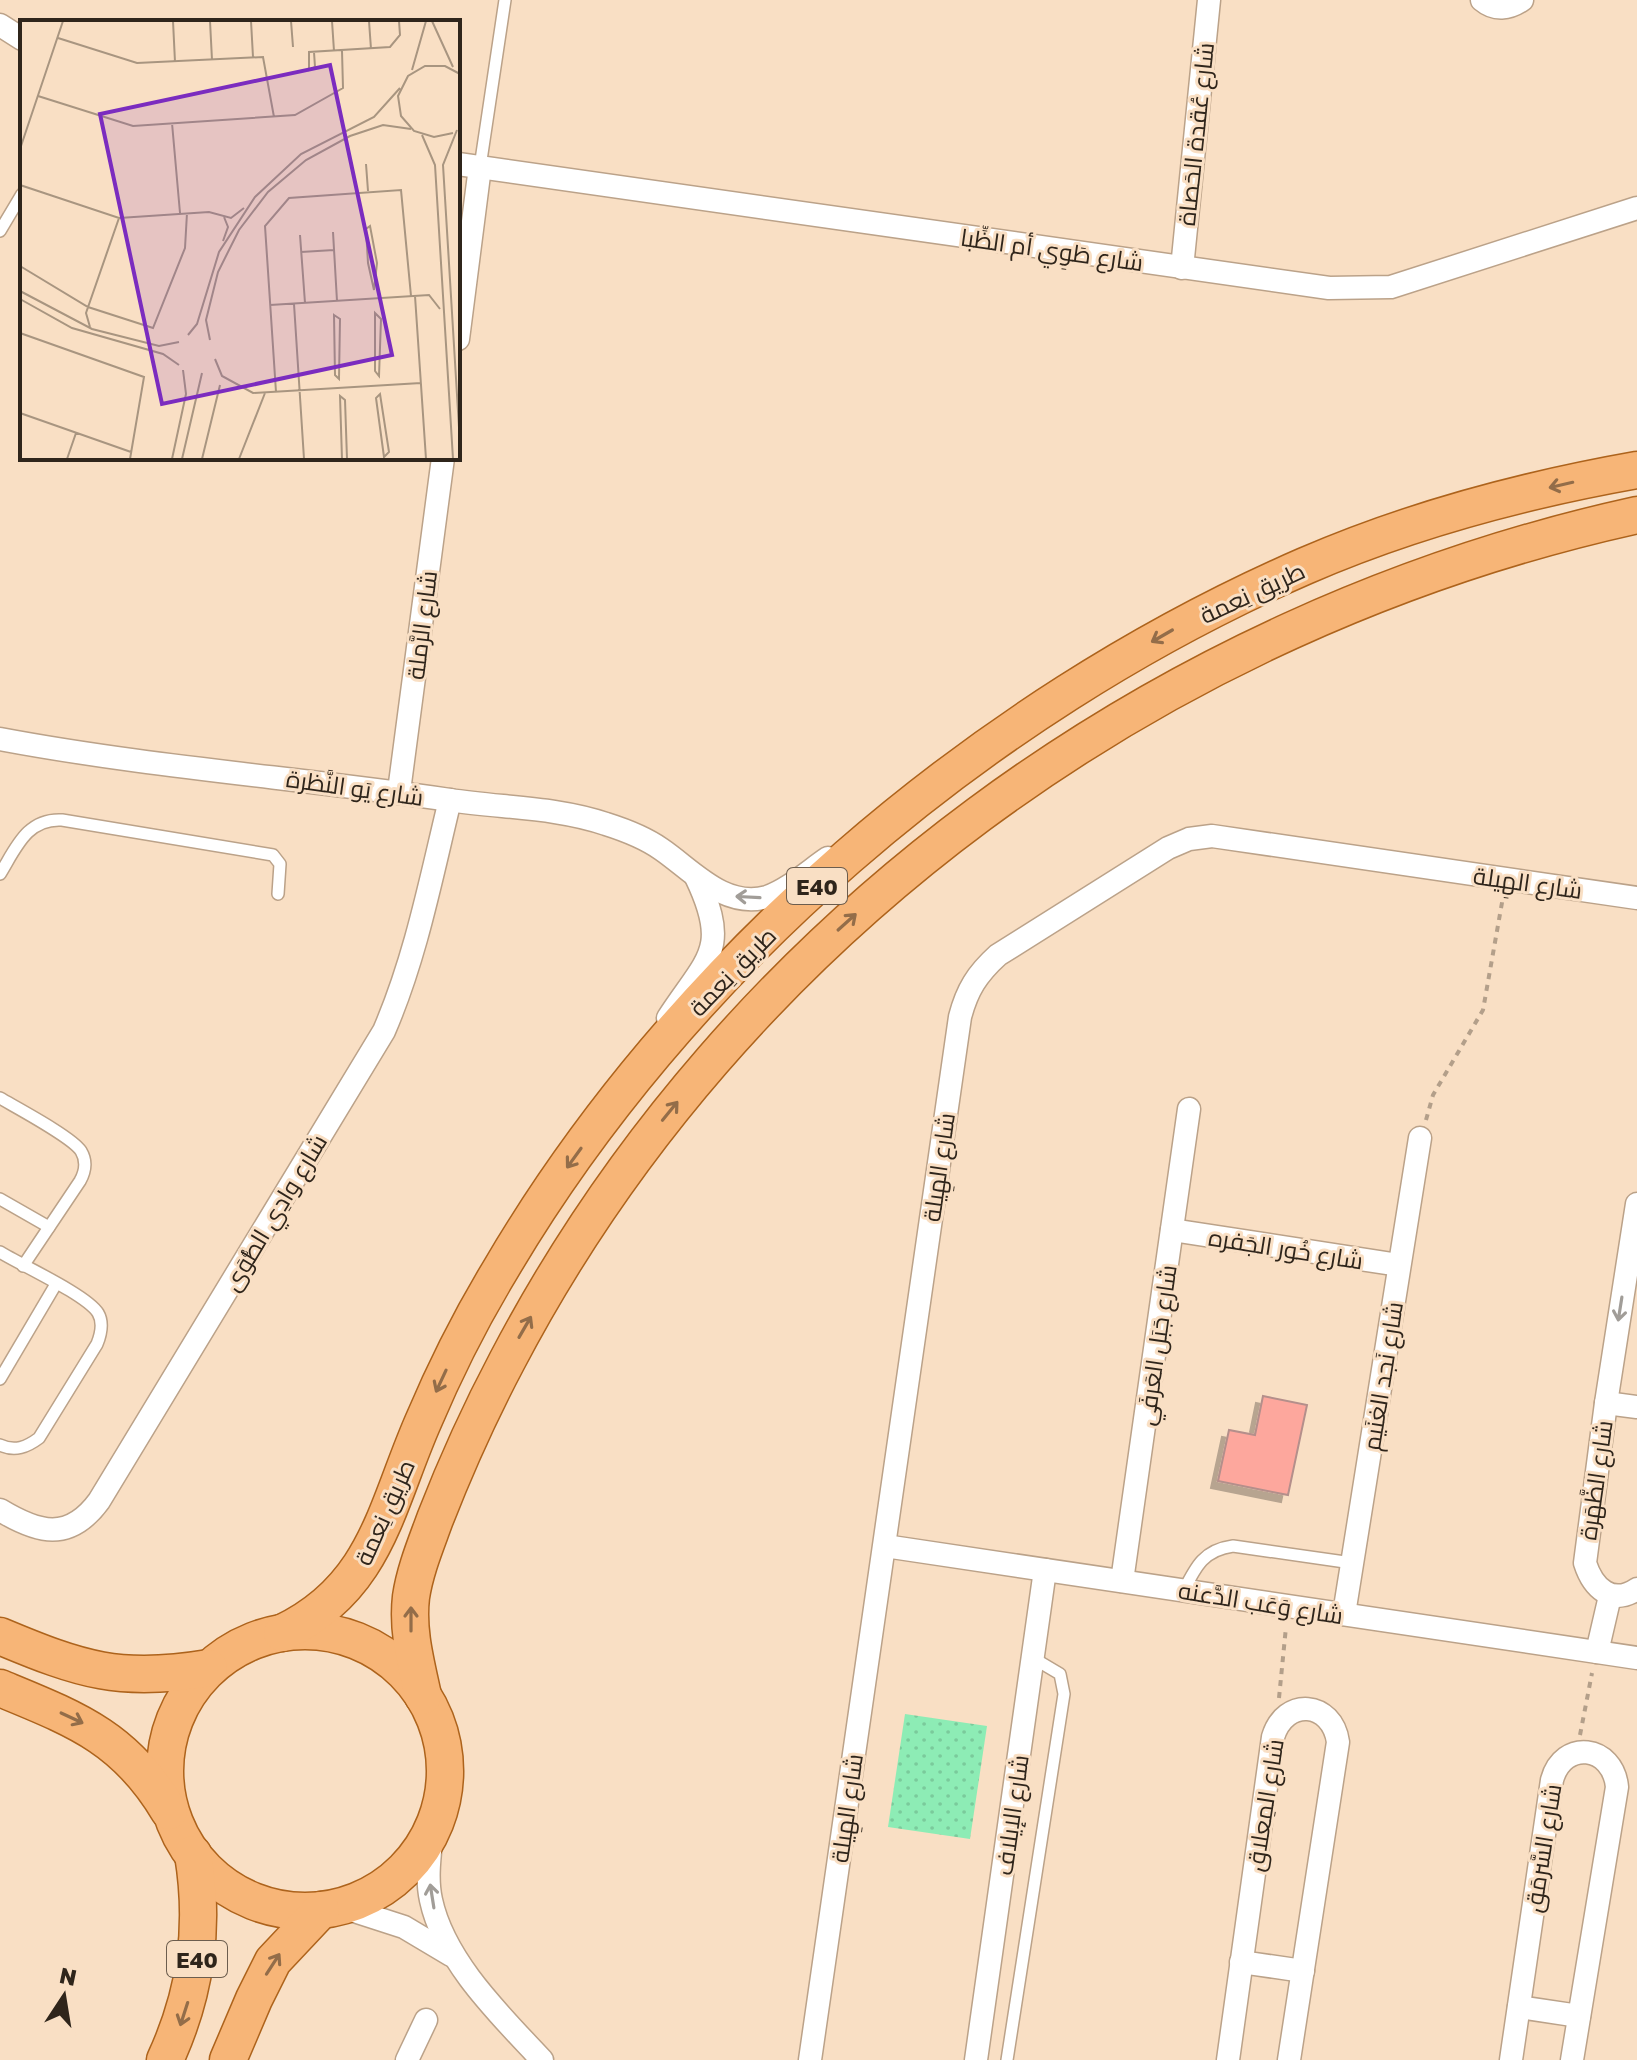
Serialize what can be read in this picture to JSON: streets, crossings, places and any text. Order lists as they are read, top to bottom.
{
  "streets": {
    "main road": ["طريق نِعمة", "E40"],
    "street": [
      "شارع عُقدة الحَصاة",
      "شارع طَوِي أم الظِّبا",
      "شارع الرَّملة",
      "شارع يَو النَّظرة",
      "شارع الهِيلة",
      "شارع وادِي الطُّوَى",
      "شارع خُور الجَفره",
      "شارع جَبَل العَرفَي",
      "شارع نَجد الغنَيم",
      "شارع الظَّهَرة",
      "شارع وَعَب الدَّعنه",
      "شارع المِعلاق",
      "شارع الإيلاف",
      "شارع السَّرمَق"
    ]
  },
  "crossings": [
    ["شارع عُقدة الحَصاة", "شارع طَوِي أم الظِّبا"],
    ["طريق نِعمة", "شارع يَو النَّظرة"],
    ["طريق نِعمة", "E40"],
    ["شارع الرَّملة", "شارع يَو النَّظرة"],
    ["شارع يَو النَّظرة", "شارع وادِي الطُّوَى"],
    ["شارع الهِيلة", "شارع وَعَب الدَّعنه"],
    ["شارع خُور الجَفره", "شارع جَبَل العَرفَي"],
    ["شارع خُور الجَفره", "شارع نَجد الغنَيم"],
    ["شارع جَبَل العَرفَي", "شارع وَعَب الدَّعنه"],
    ["شارع نَجد الغنَيم", "شارع وَعَب الدَّعنه"],
    ["شارع وَعَب الدَّعنه", "شارع الإيلاف"]
  ],
  "one_way": ["شارع الظَّهَرة"],
  "north": "top"
}
